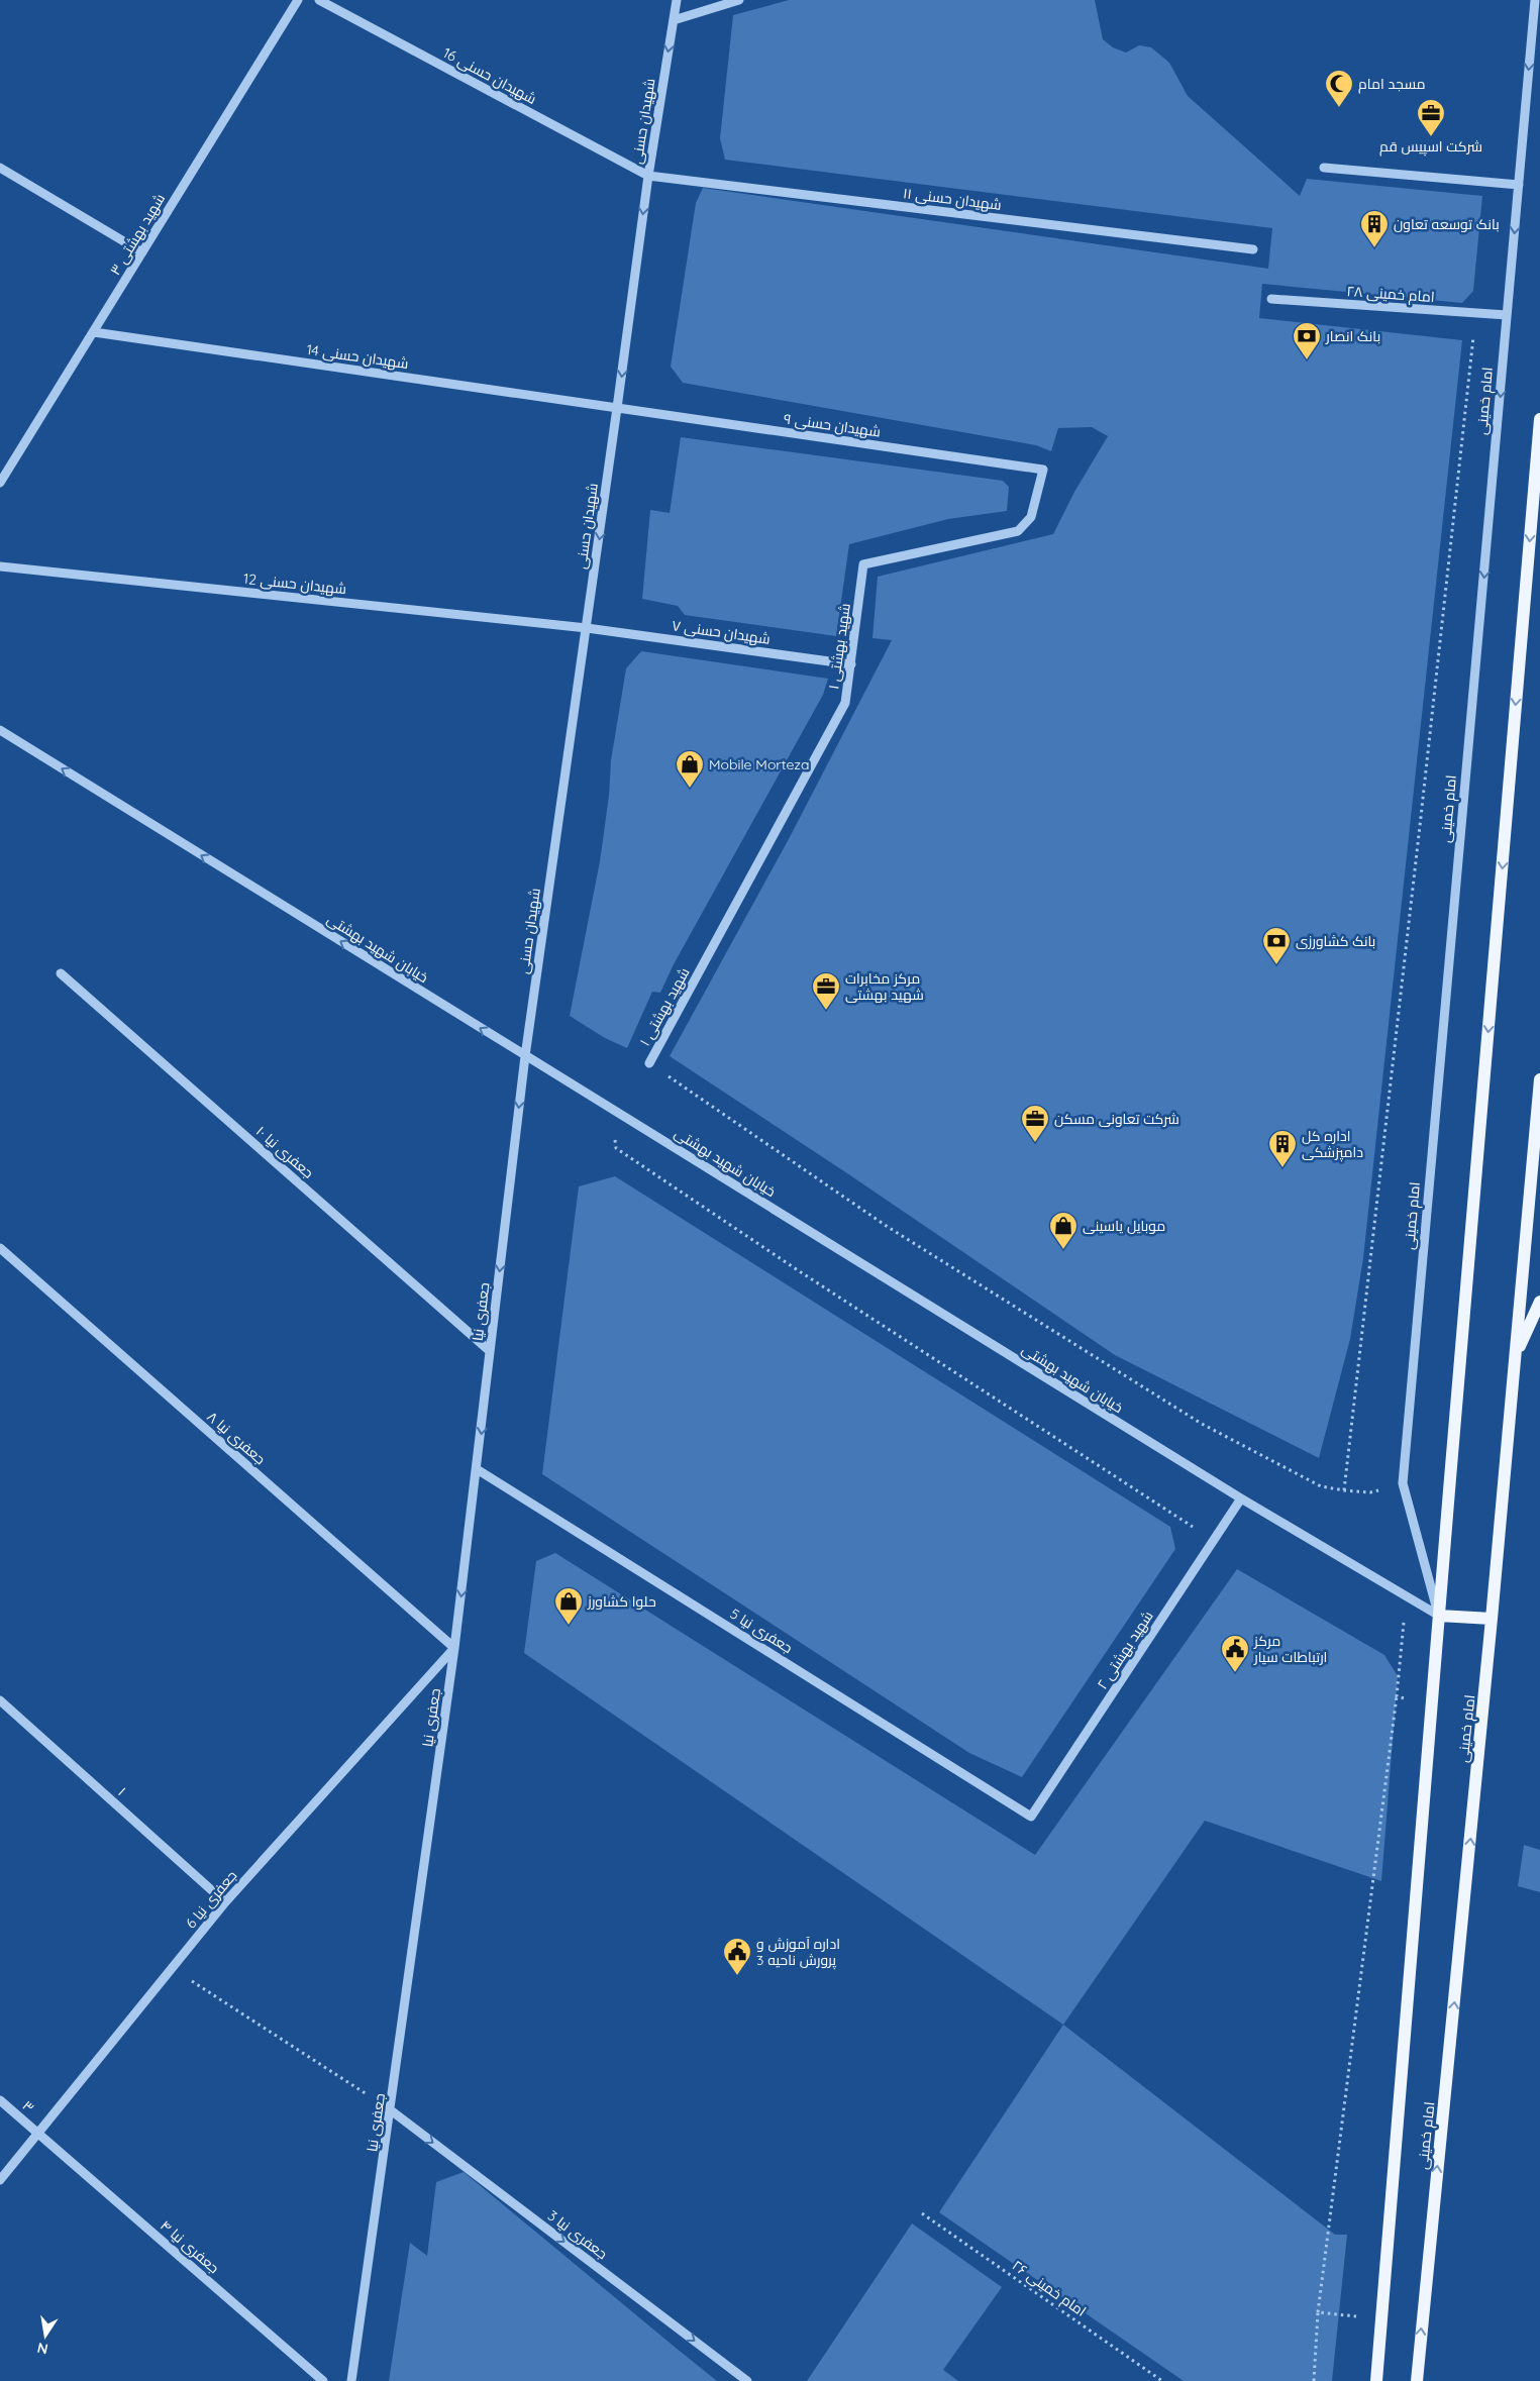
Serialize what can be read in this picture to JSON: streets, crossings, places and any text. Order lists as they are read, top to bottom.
{
  "streets": {
    "main road": ["امام خمینی"],
    "street": [
      "شهیدان حسنی 16",
      "شهیدان حسنی",
      "شهیدان حسنی ۱۱",
      "شهید بهشتی ۳",
      "امام خمینی ۲۸",
      "شهیدان حسنی 14",
      "شهیدان حسنی ۹",
      "شهیدان حسنی 12",
      "شهیدان حسنی ۷",
      "شهید بهشتی ۱",
      "خیابان شهید بهشتی",
      "جعفری نیا ۱۰",
      "جعفری نیا",
      "جعفری نیا ۸",
      "جعفری نیا 5",
      "شهید بهشتی ۲",
      "۱",
      "جعفری نیا 6",
      "۳",
      "جعفری نیا 3",
      "جعفری نیا ۴"
    ],
    "path": ["امام خمینی ۲۶"]
  },
  "crossings": [
    ["شهیدان حسنی 16", "شهیدان حسنی"],
    ["شهیدان حسنی 16", "شهیدان حسنی ۱۱"],
    ["شهیدان حسنی", "شهیدان حسنی ۱۱"],
    ["شهیدان حسنی", "شهیدان حسنی 14"],
    ["شهیدان حسنی", "شهیدان حسنی ۹"],
    ["شهیدان حسنی", "شهیدان حسنی 12"],
    ["شهیدان حسنی", "شهیدان حسنی ۷"],
    ["شهیدان حسنی", "خیابان شهید بهشتی"],
    ["شهیدان حسنی", "جعفری نیا"],
    ["شهید بهشتی ۳", "شهیدان حسنی 14"],
    ["امام خمینی ۲۸", "امام خمینی"],
    ["شهیدان حسنی 14", "شهیدان حسنی ۹"],
    ["امام خمینی", "خیابان شهید بهشتی"],
    ["شهیدان حسنی ۹", "شهید بهشتی ۱"],
    ["شهیدان حسنی 12", "شهیدان حسنی ۷"],
    ["شهیدان حسنی ۷", "شهید بهشتی ۱"],
    ["خیابان شهید بهشتی", "جعفری نیا"],
    ["خیابان شهید بهشتی", "شهید بهشتی ۲"],
    ["جعفری نیا ۱۰", "جعفری نیا"],
    ["جعفری نیا", "جعفری نیا ۸"],
    ["جعفری نیا", "جعفری نیا 5"],
    ["جعفری نیا", "جعفری نیا 6"],
    ["جعفری نیا", "جعفری نیا 3"],
    ["جعفری نیا ۸", "جعفری نیا 6"],
    ["جعفری نیا 5", "شهید بهشتی ۲"],
    ["۱", "جعفری نیا 6"],
    ["جعفری نیا 6", "۳"],
    ["جعفری نیا 6", "جعفری نیا ۴"],
    ["۳", "جعفری نیا ۴"]
  ],
  "one_way": [
    "شهیدان حسنی",
    "خیابان شهید بهشتی",
    "جعفری نیا",
    "جعفری نیا 3"
  ],
  "places": {
    "mosque": ["مسجد امام"],
    "office": ["شرکت اسپیس قم", "مرکز مخابرات شهید بهشتی", "شرکت تعاونی مسکن"],
    "building": ["بانک توسعه تعاون", "اداره کل دامپزشکی"],
    "bank": ["بانک انصار", "بانک کشاورزی"],
    "shop": ["Mobile Morteza", "موبایل یاسینی", "حلوا کشاورز"],
    "public building": ["مرکز ارتباطات سیار", "اداره آموزش و پرورش ناحیه 3"]
  },
  "north": "bottom"
}
